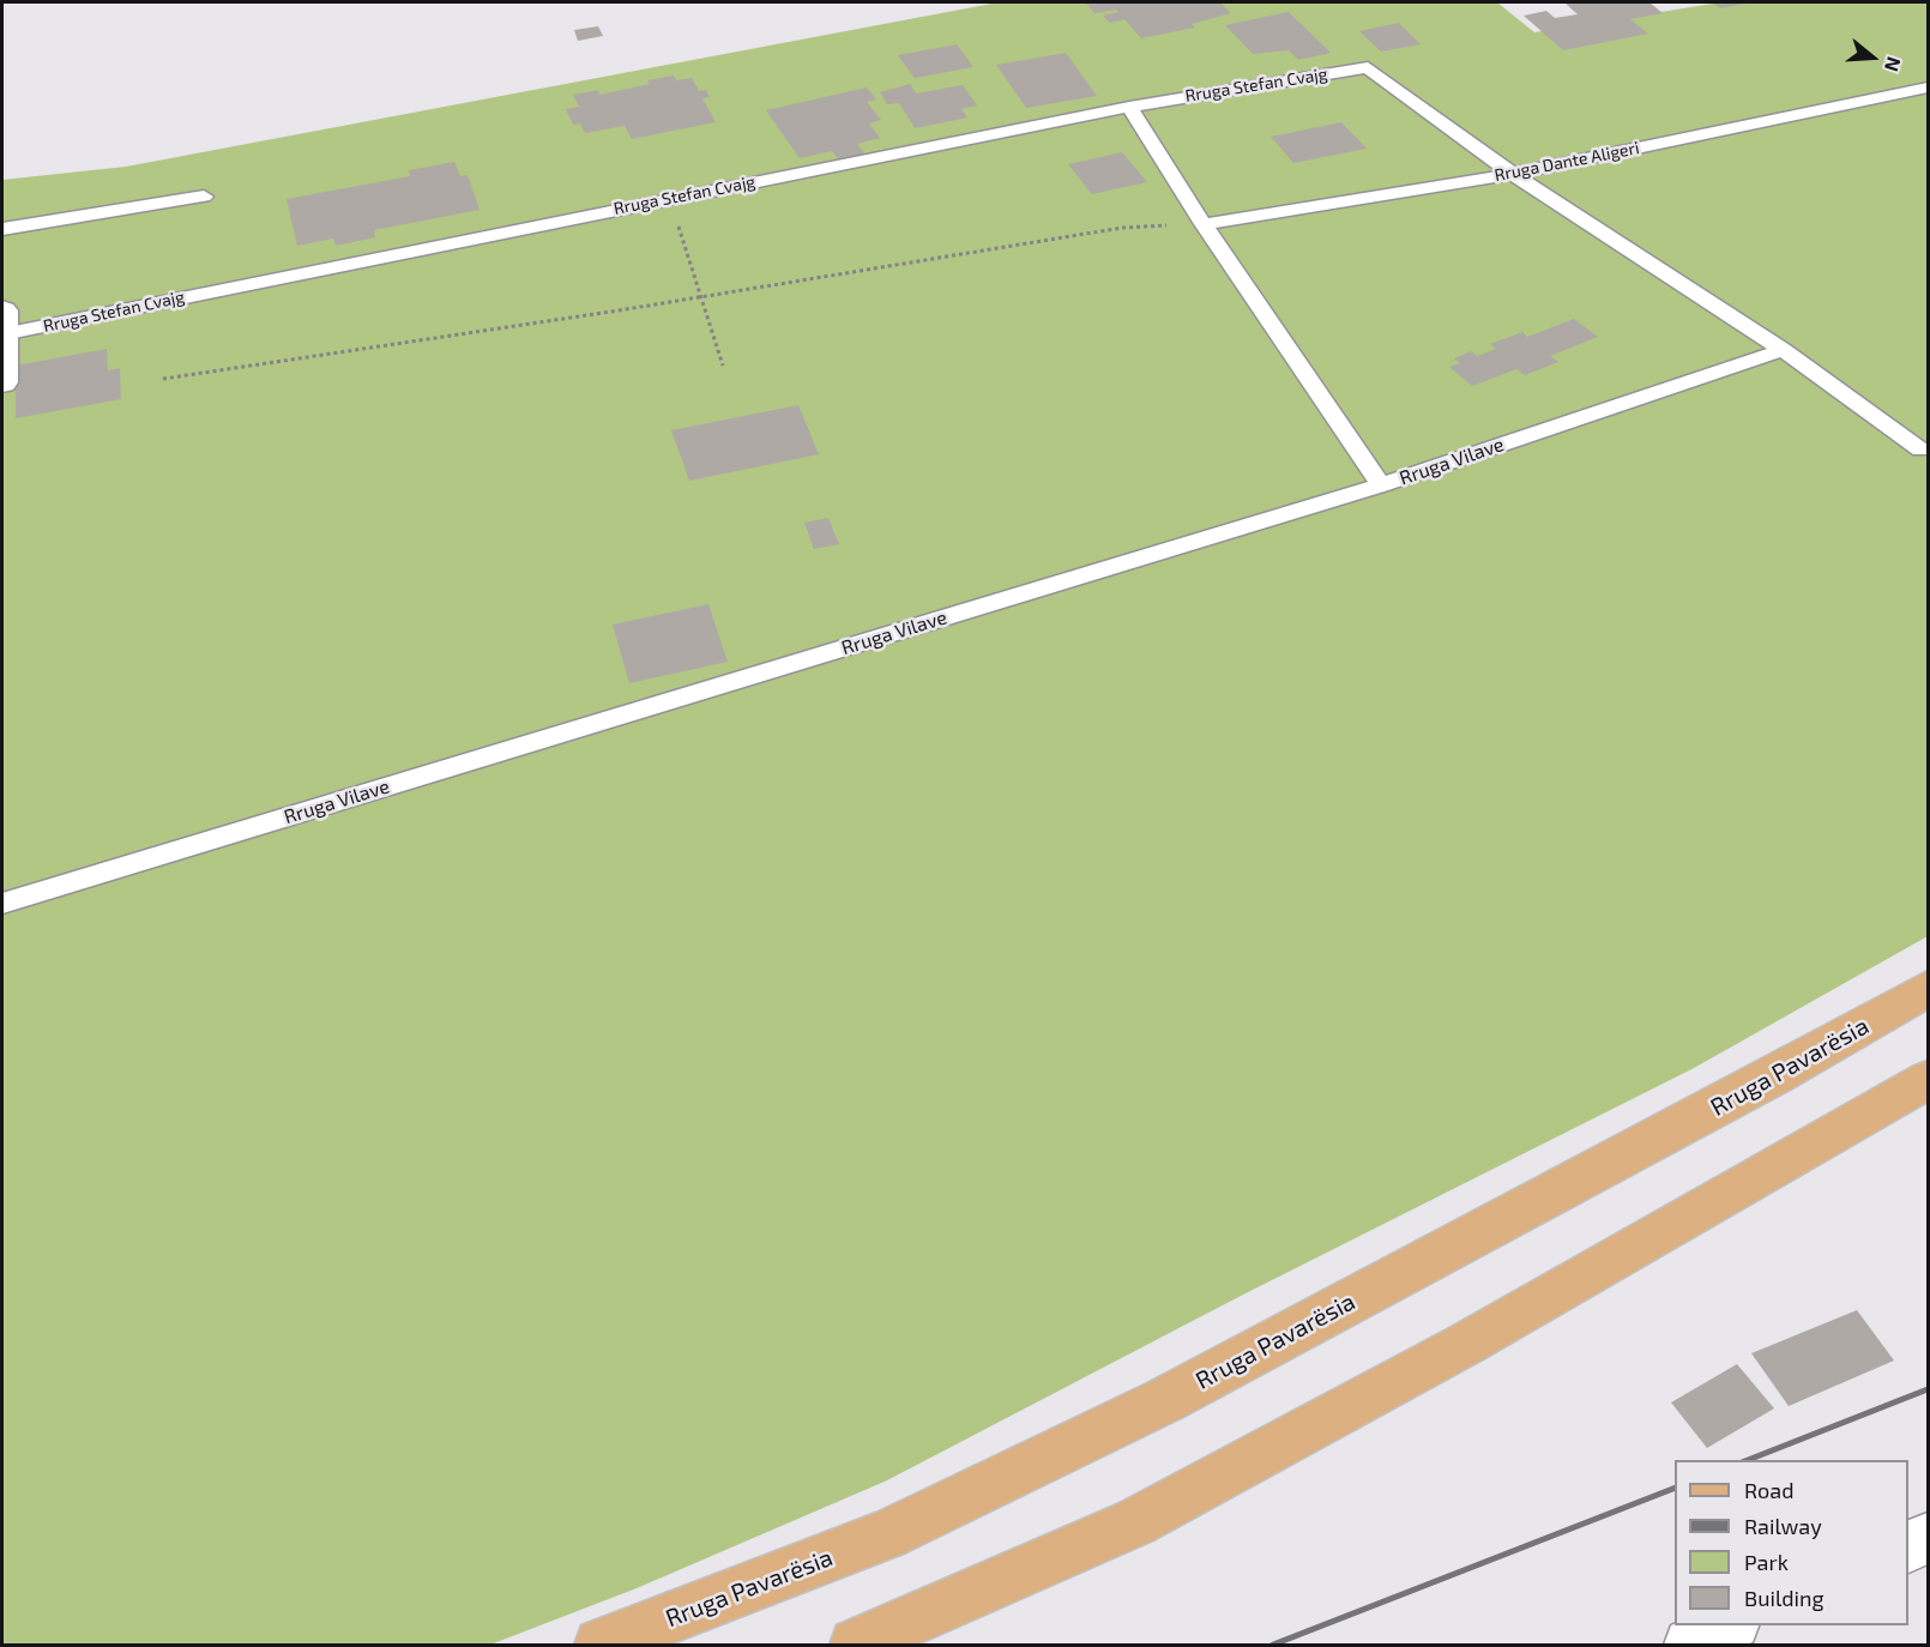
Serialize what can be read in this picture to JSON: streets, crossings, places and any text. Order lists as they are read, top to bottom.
{
  "streets": {
    "main road": ["Rruga Pavarësia"],
    "lane": ["Rruga Stefan Cvajg", "Rruga Dante Aligeri", "Rruga Vilave"]
  },
  "crossings": [
    ["Rruga Stefan Cvajg", "Rruga Dante Aligeri"]
  ],
  "legend": [
    "Road",
    "Railway",
    "Park",
    "Building"
  ],
  "north": "right"
}
